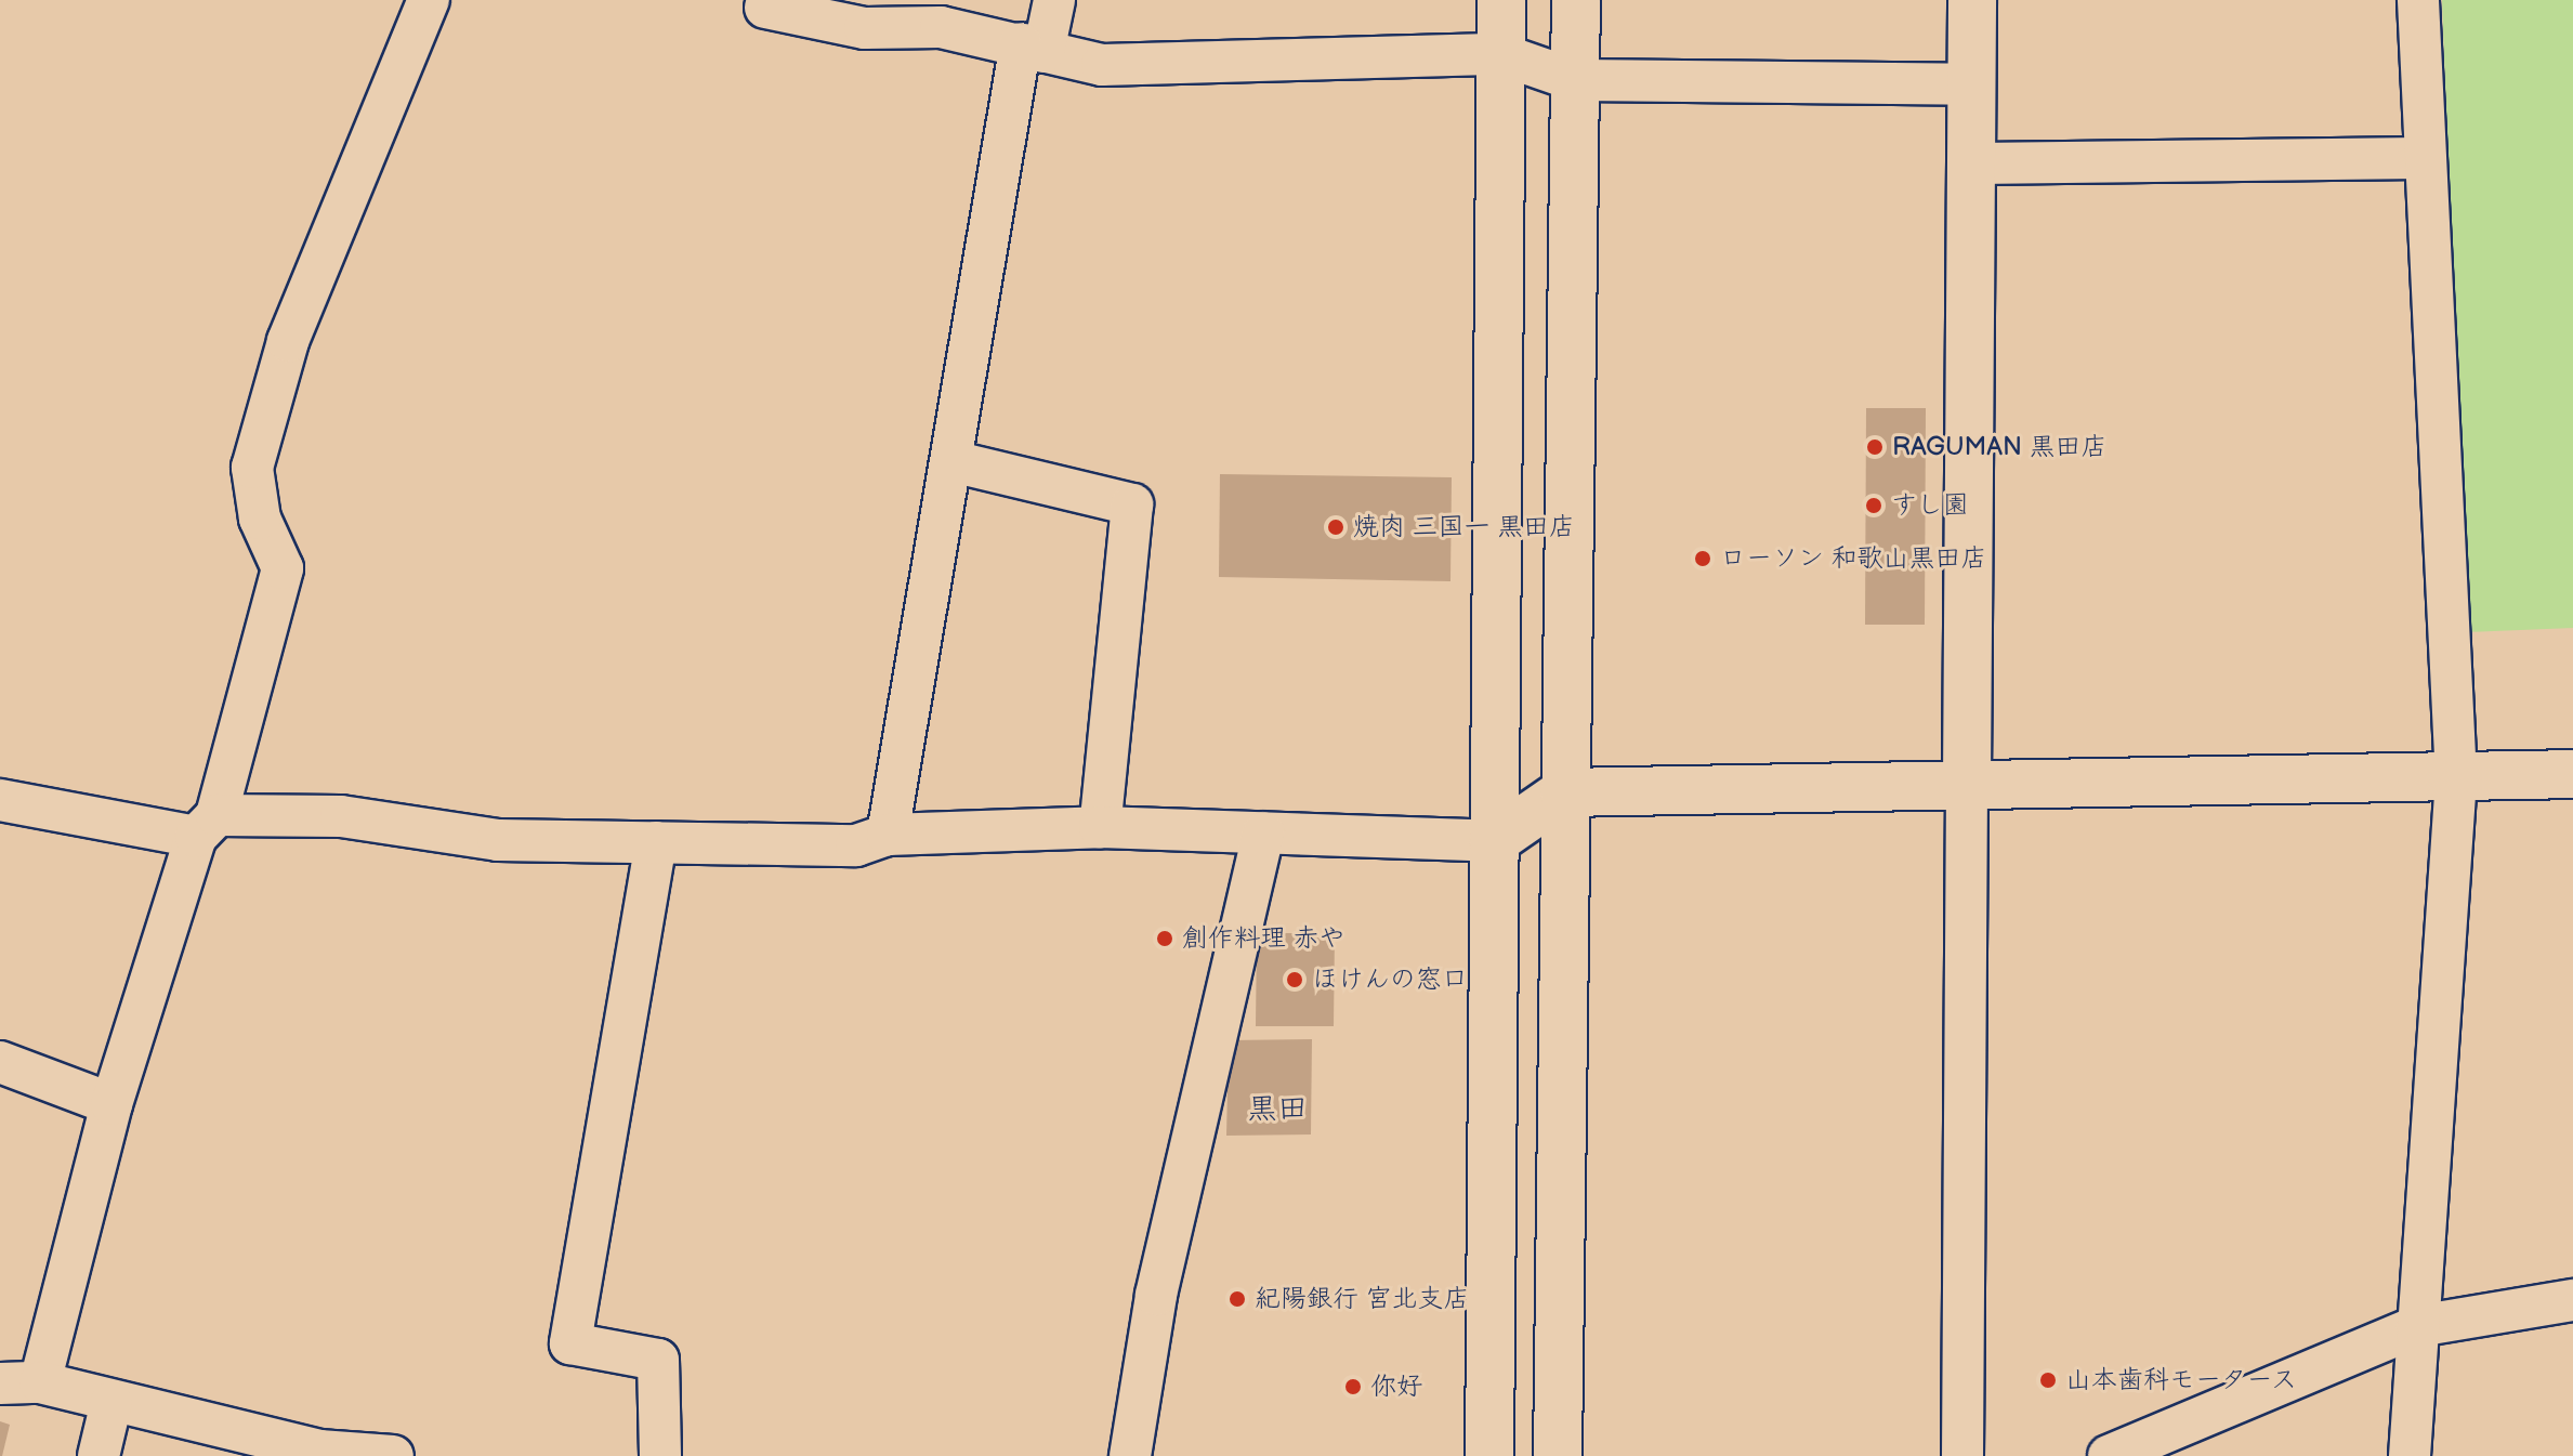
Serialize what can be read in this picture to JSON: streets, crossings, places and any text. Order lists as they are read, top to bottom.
{
  "districts": ["黒田"],
  "places": [
    "RAGUMAN 黒田店",
    "すし園",
    "焼肉 三国一 黒田店",
    "ローソン 和歌山黒田店",
    "創作料理 赤や",
    "ほけんの窓口",
    "紀陽銀行 宮北支店",
    "山本歯科モータース",
    "你好"
  ]
}
